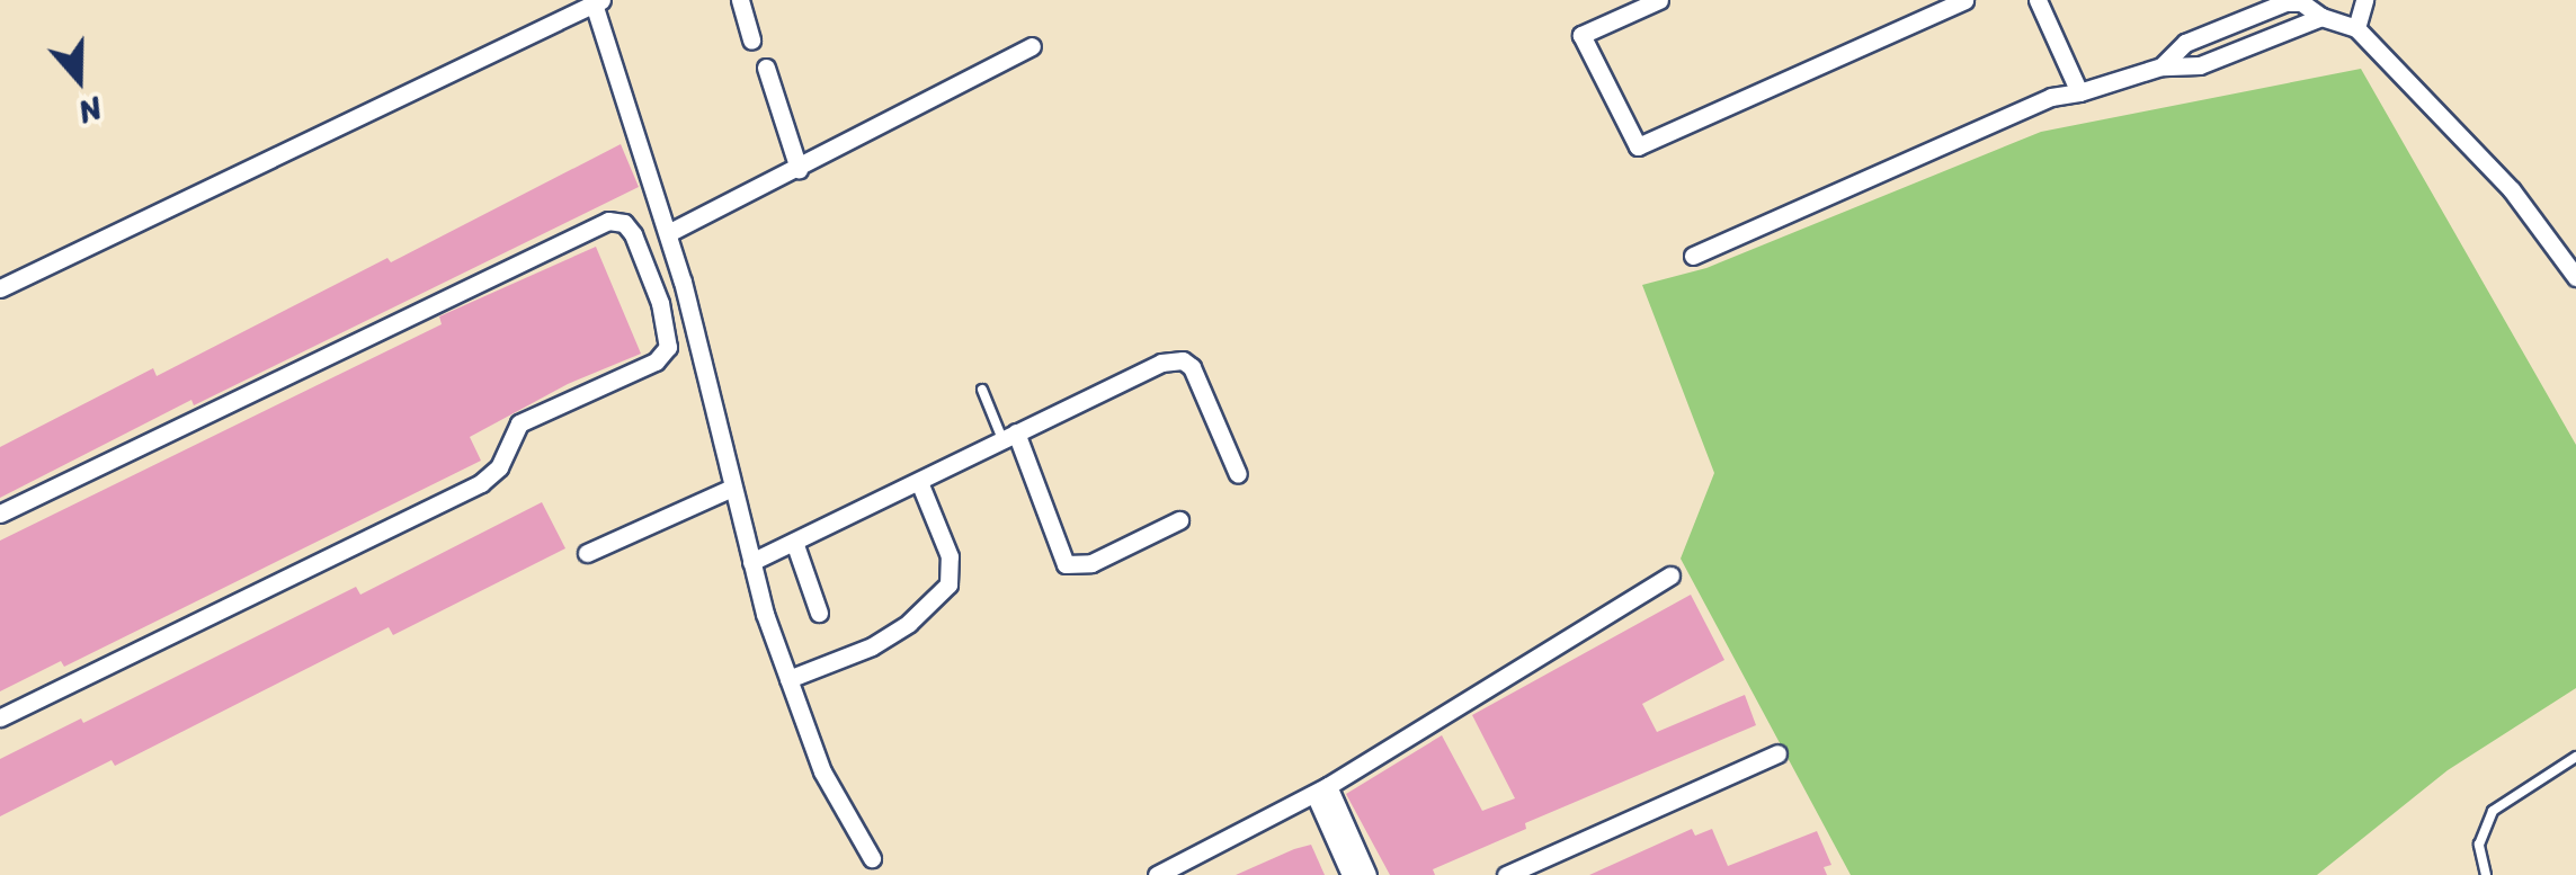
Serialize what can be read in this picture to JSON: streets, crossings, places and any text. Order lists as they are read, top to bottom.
{
  "north": "bottom"
}
